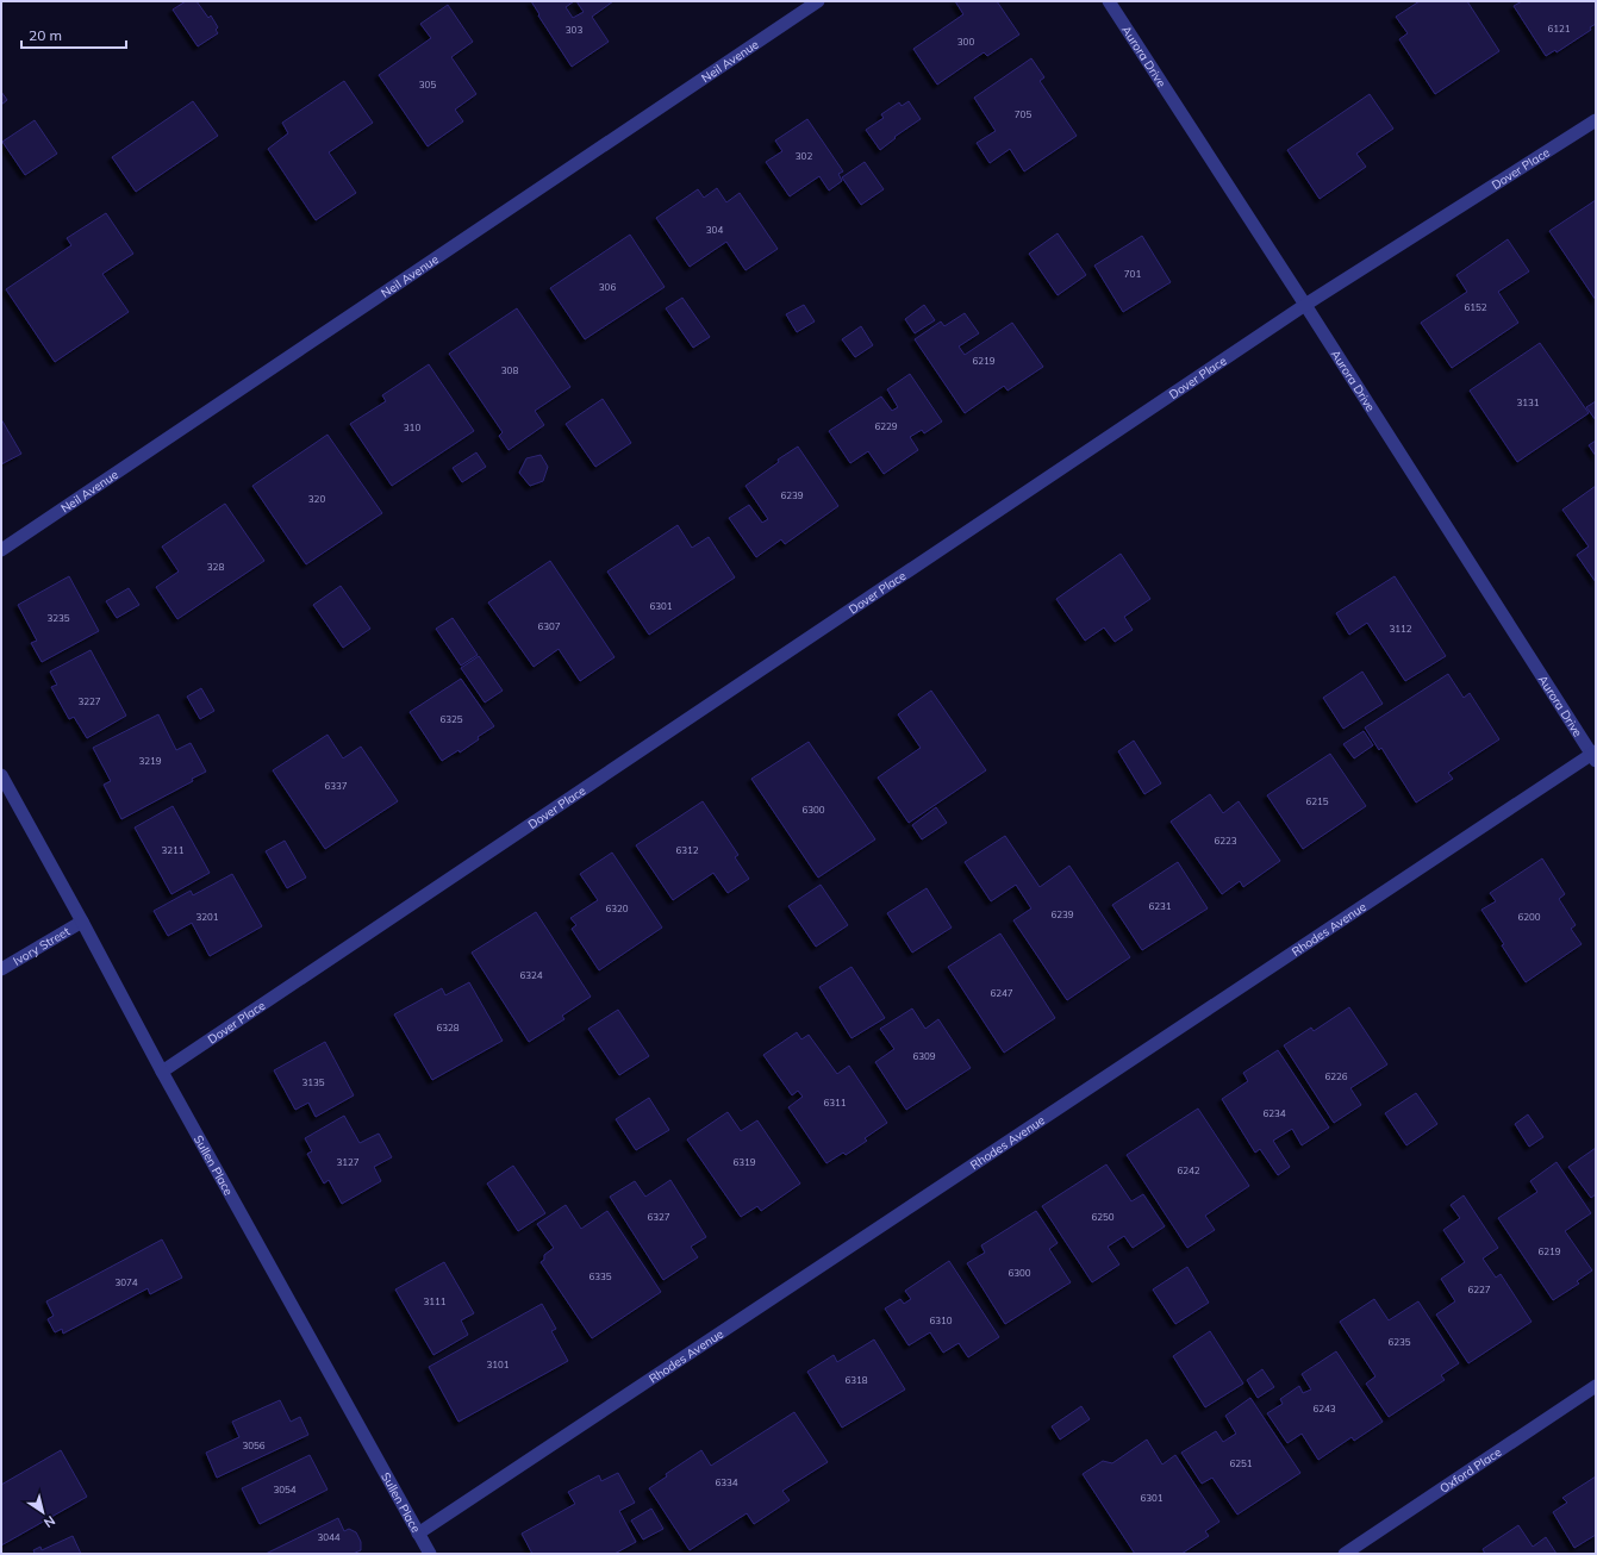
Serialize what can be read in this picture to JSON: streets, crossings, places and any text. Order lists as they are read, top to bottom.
{
  "streets": {
    "street": [
      "Aurora Drive",
      "Neil Avenue",
      "Dover Place",
      "Rhodes Avenue",
      "Ivory Street",
      "Sullen Place",
      "Oxford Place"
    ]
  },
  "crossings": [
    ["Aurora Drive", "Dover Place"],
    ["Aurora Drive", "Rhodes Avenue"],
    ["Dover Place", "Sullen Place"],
    ["Rhodes Avenue", "Sullen Place"],
    ["Ivory Street", "Sullen Place"]
  ],
  "house_numbers": [
    "6121",
    "303",
    "300",
    "305",
    "705",
    "302",
    "304",
    "701",
    "306",
    "6152",
    "6219",
    "308",
    "3131",
    "6229",
    "310",
    "6239",
    "320",
    "328",
    "6301",
    "3235",
    "6307",
    "3112",
    "3227",
    "6325",
    "3219",
    "6337",
    "6215",
    "6300",
    "6223",
    "3211",
    "6312",
    "6231",
    "6320",
    "6239",
    "3201",
    "6200",
    "6324",
    "6247",
    "6328",
    "6309",
    "6226",
    "3135",
    "6311",
    "6234",
    "3127",
    "6319",
    "6242",
    "6327",
    "6250",
    "6219",
    "6300",
    "6335",
    "3074",
    "6227",
    "3111",
    "6310",
    "6235",
    "3101",
    "6318",
    "6243",
    "3056",
    "6251",
    "6334",
    "3054",
    "6301",
    "3044"
  ],
  "scale_bar": "20 m",
  "north": "bottom right"
}
